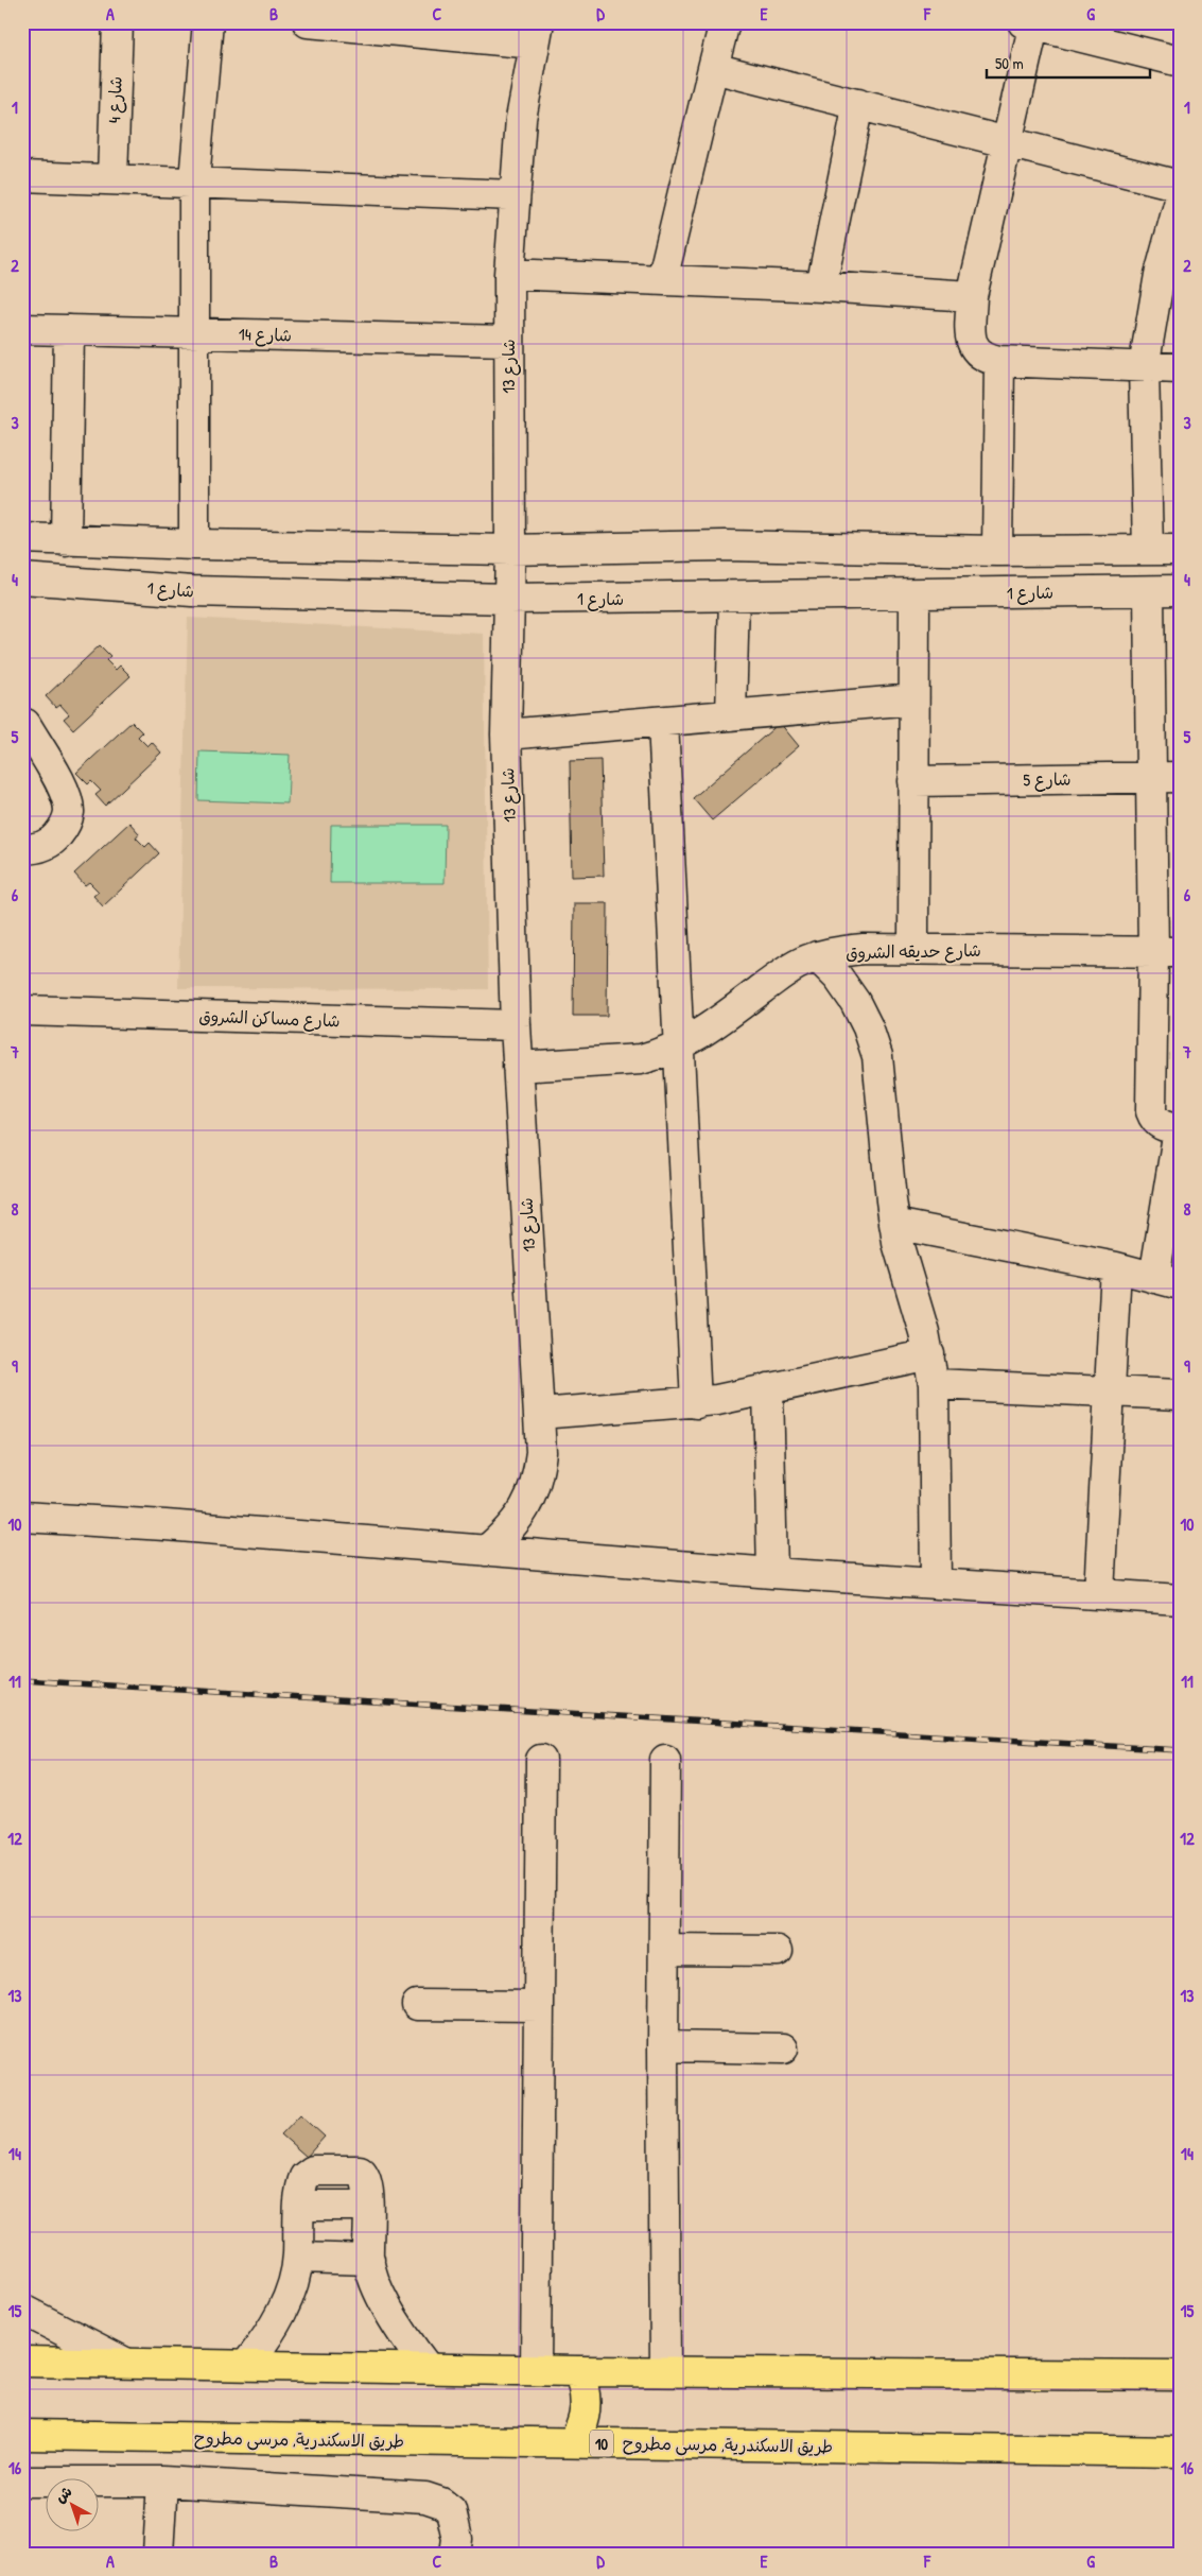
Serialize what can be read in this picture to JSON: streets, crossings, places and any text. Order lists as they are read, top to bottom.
{
  "streets": {
    "main road": ["طريق الاسكندرية, مرسى مطروح", "10"],
    "street": [
      "شارع 4",
      "شارع 14",
      "شارع 13",
      "شارع 1",
      "شارع 5",
      "شارع حديقه الشروق",
      "شارع مساكن الشروق"
    ]
  },
  "crossings": [
    ["شارع 14", "شارع 13"],
    ["شارع 13", "شارع 1"],
    ["شارع 13", "شارع حديقه الشروق"],
    ["شارع 13", "شارع مساكن الشروق"]
  ],
  "scale_bar": "50 m",
  "north": "top left",
  "grid": {
    "columns": [
      "A",
      "B",
      "C",
      "D",
      "E",
      "F",
      "G"
    ],
    "rows": [
      "1",
      "2",
      "3",
      "4",
      "5",
      "6",
      "7",
      "8",
      "9",
      "10",
      "11",
      "12",
      "13",
      "14",
      "15",
      "16"
    ]
  }
}
